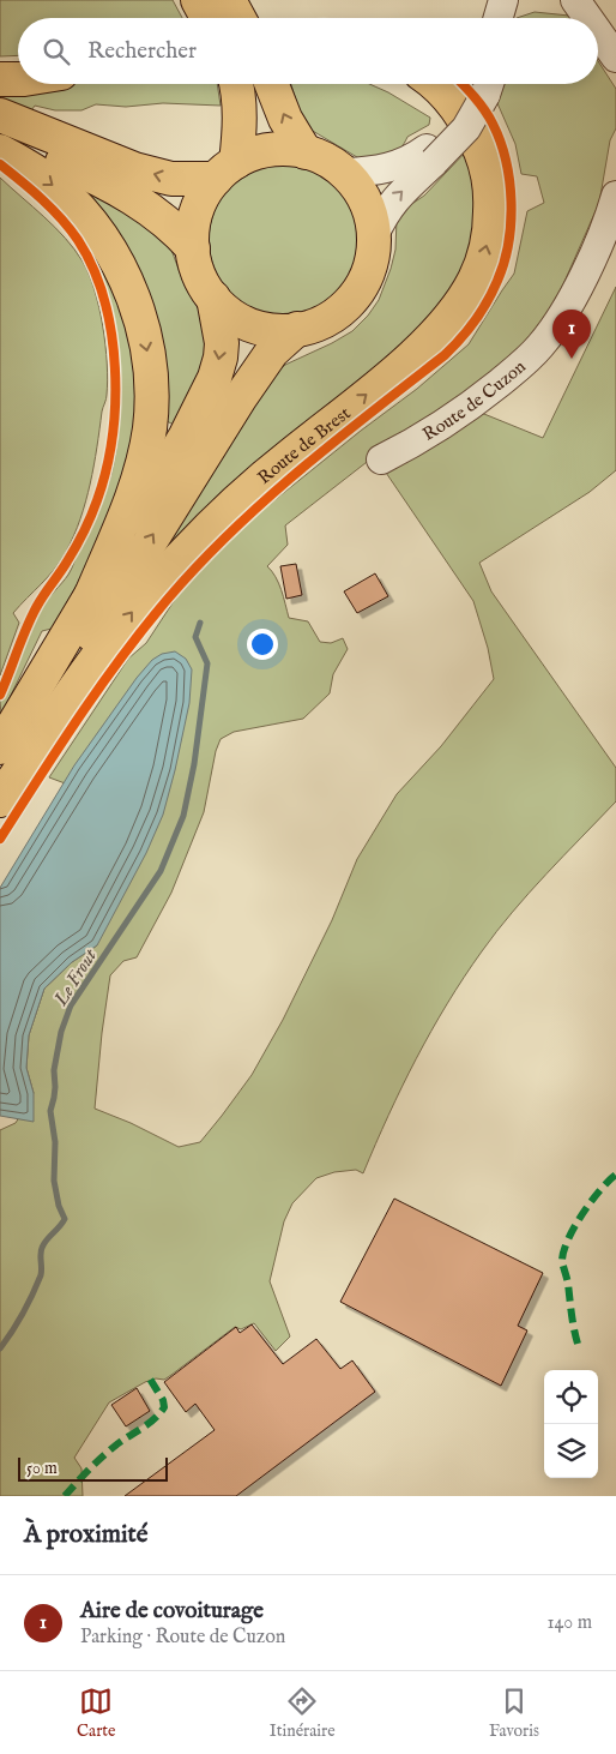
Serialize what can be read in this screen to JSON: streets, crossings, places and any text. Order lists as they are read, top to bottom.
{
  "streets": {
    "main road": ["Route de Brest"],
    "street": ["Route de Cuzon"]
  },
  "water": ["Le Frout"],
  "scale_bar": "50 m",
  "page": {
    "search": "Rechercher",
    "pins": "1",
    "scale": "50 m",
    "heading": "À proximité",
    "list": [
      {
        "mark": "1",
        "name": "Aire de covoiturage",
        "note": "Parking · Route de Cuzon",
        "value": "140 m"
      }
    ],
    "nav": ["Carte", "Itinéraire", "Favoris"]
  }
}
